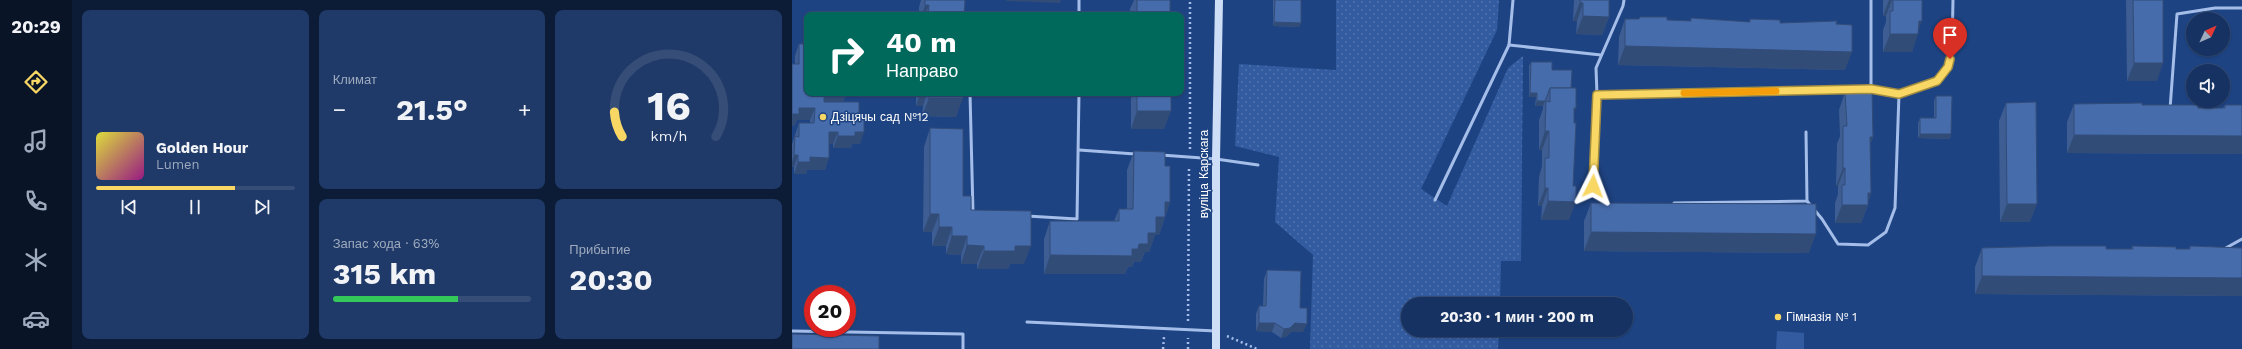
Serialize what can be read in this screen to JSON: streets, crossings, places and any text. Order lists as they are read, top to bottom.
{
  "streets": {
    "street": ["вуліца Карскага"]
  },
  "places": ["Дзіцячы сад №12", "Гімназія № 1"],
  "north": "top right",
  "page": {
    "tabs": "20:29",
    "tile": [
      "Климат",
      ["Запас хода · 63%", "315 km"],
      ["Прибытие", "20:30"]
    ],
    "turn": ["40 m", "Направо"],
    "heat": ["−", "21.5°", "+"],
    "song": ["Golden Hour", "Lumen"],
    "limit": "20",
    "trip": "20:30 · 1 мин · 200 m",
    "gauge": ["16", "km/h"]
  }
}
